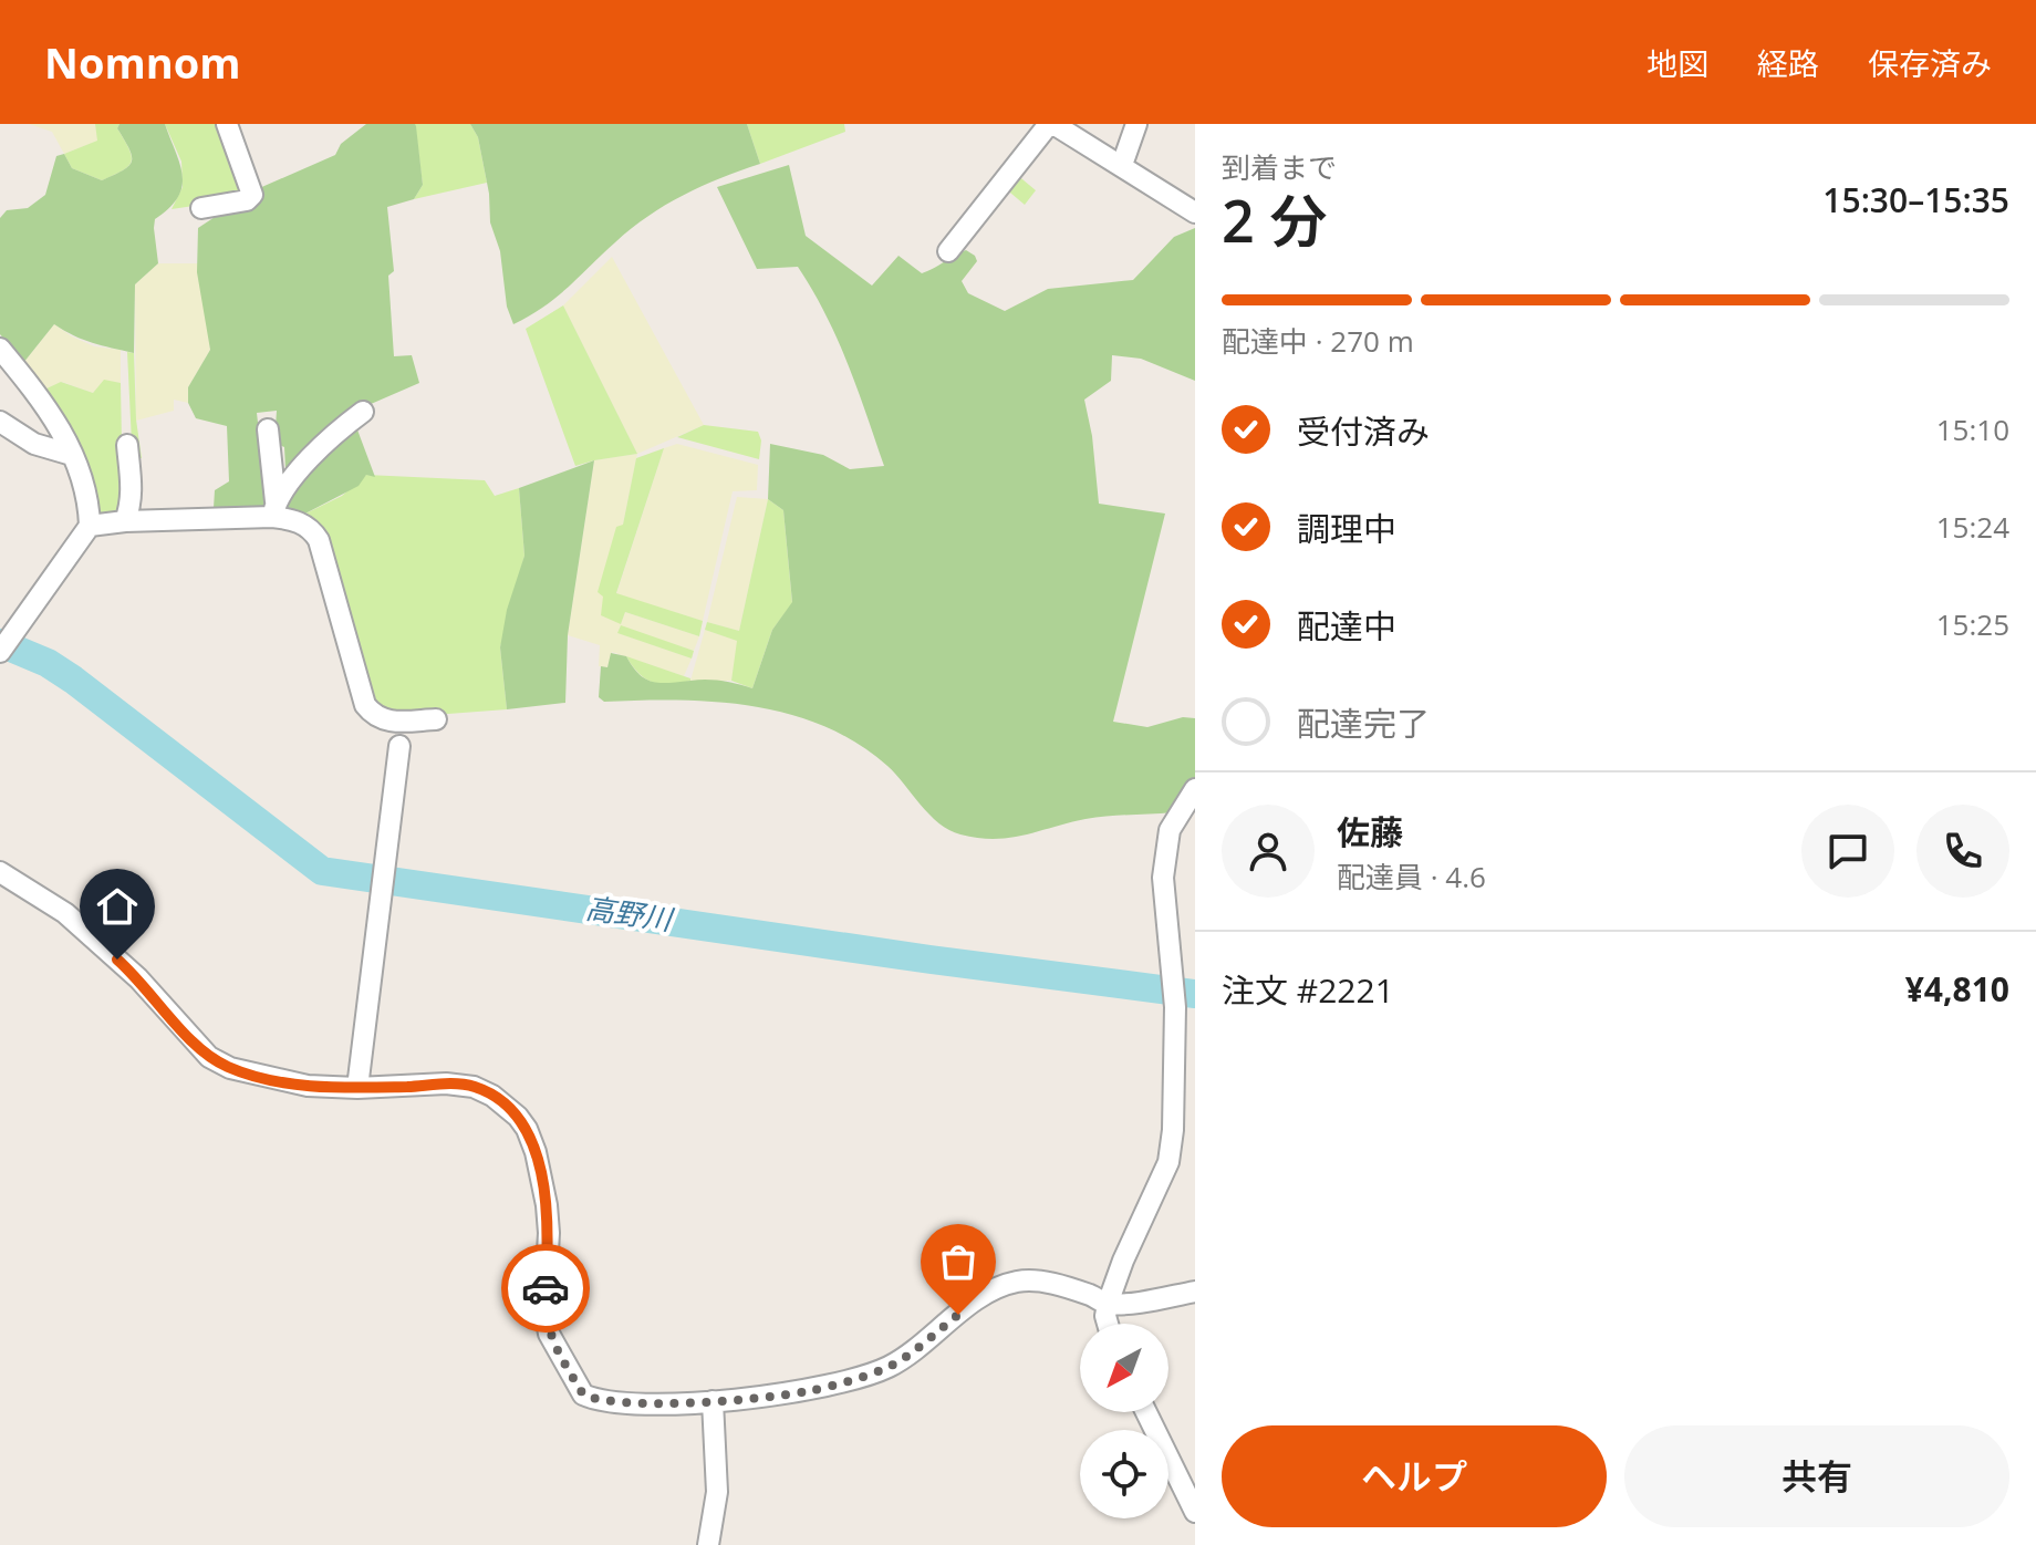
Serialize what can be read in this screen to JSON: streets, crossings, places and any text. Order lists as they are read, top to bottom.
{
  "water": ["高野川"],
  "north": "bottom left",
  "page": {
    "header": "Nomnom",
    "nav": ["地図", "経路", "保存済み"],
    "heading": ["2 分", "到着まで", "15:30–15:35"],
    "panel": [
      "佐藤",
      "配達員 · 4.6",
      "注文 #2221",
      "¥4,810"
    ],
    "bar": "配達中 · 270 m",
    "list": [
      ["受付済み", "15:10"],
      ["調理中", "15:24"],
      ["配達中", "15:25"],
      "配達完了"
    ],
    "buttons": ["ヘルプ", "共有"]
  }
}
